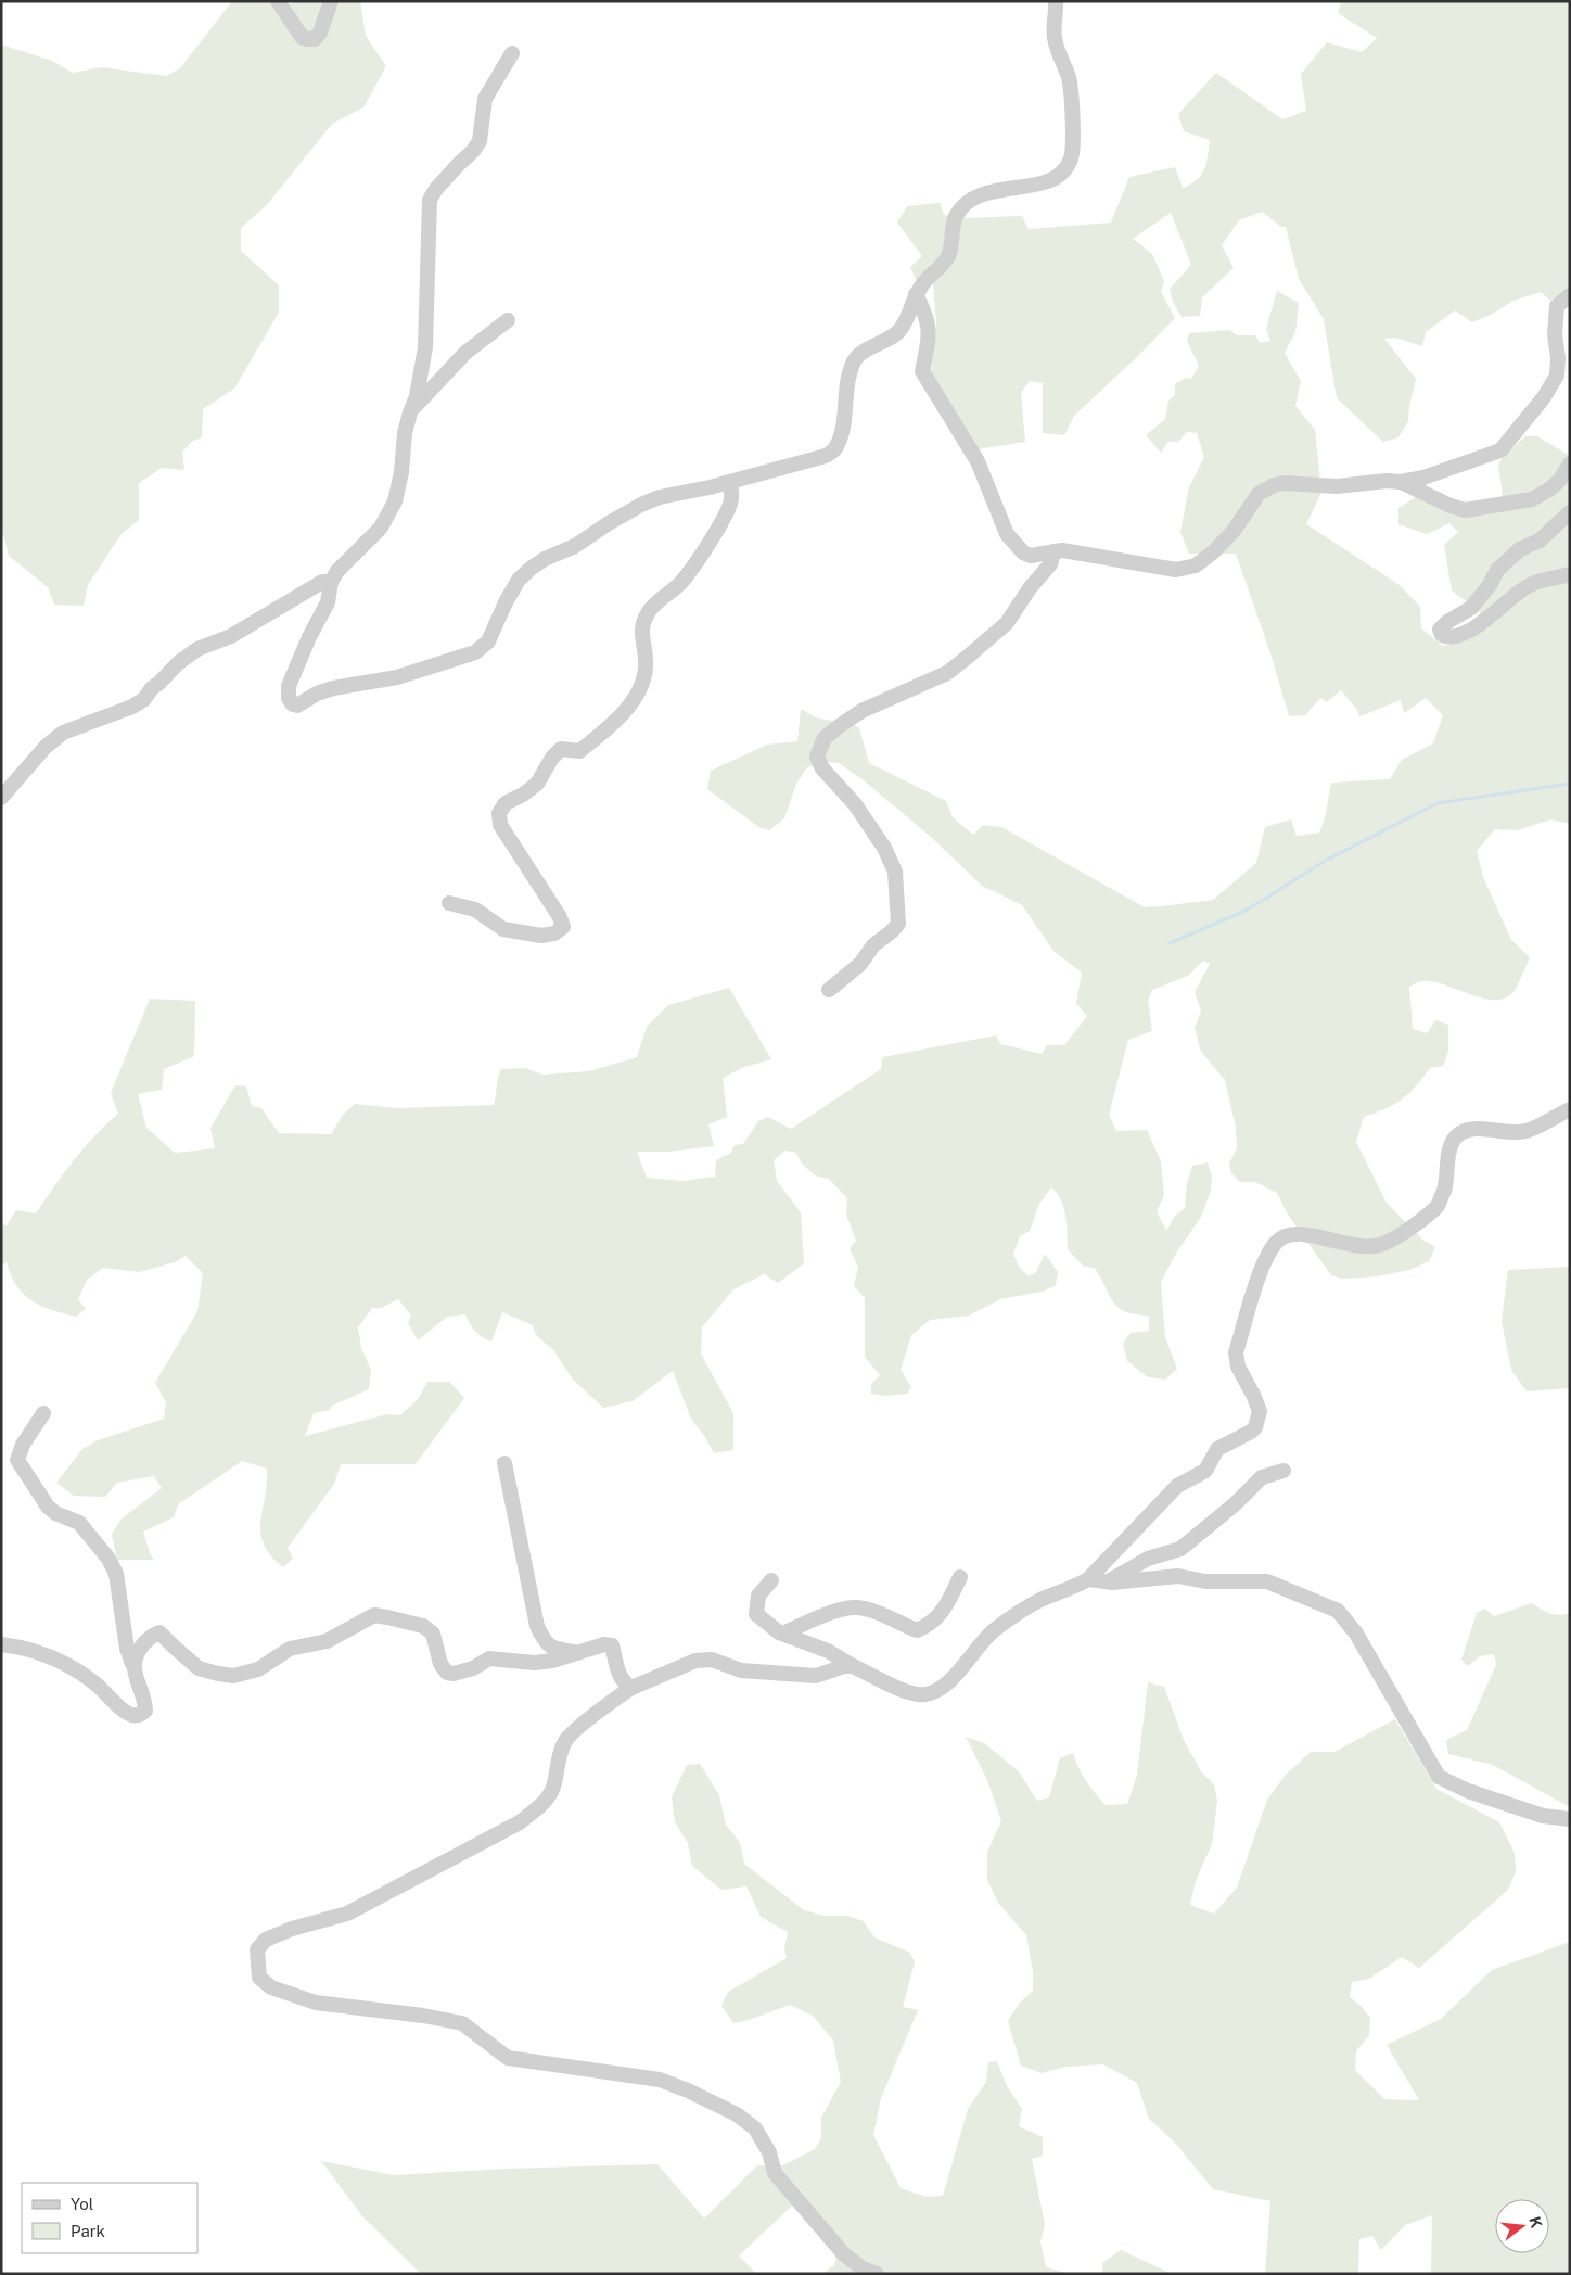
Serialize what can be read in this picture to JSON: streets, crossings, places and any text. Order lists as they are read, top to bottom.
{
  "legend": ["Yol", "Park"],
  "north": "right"
}
